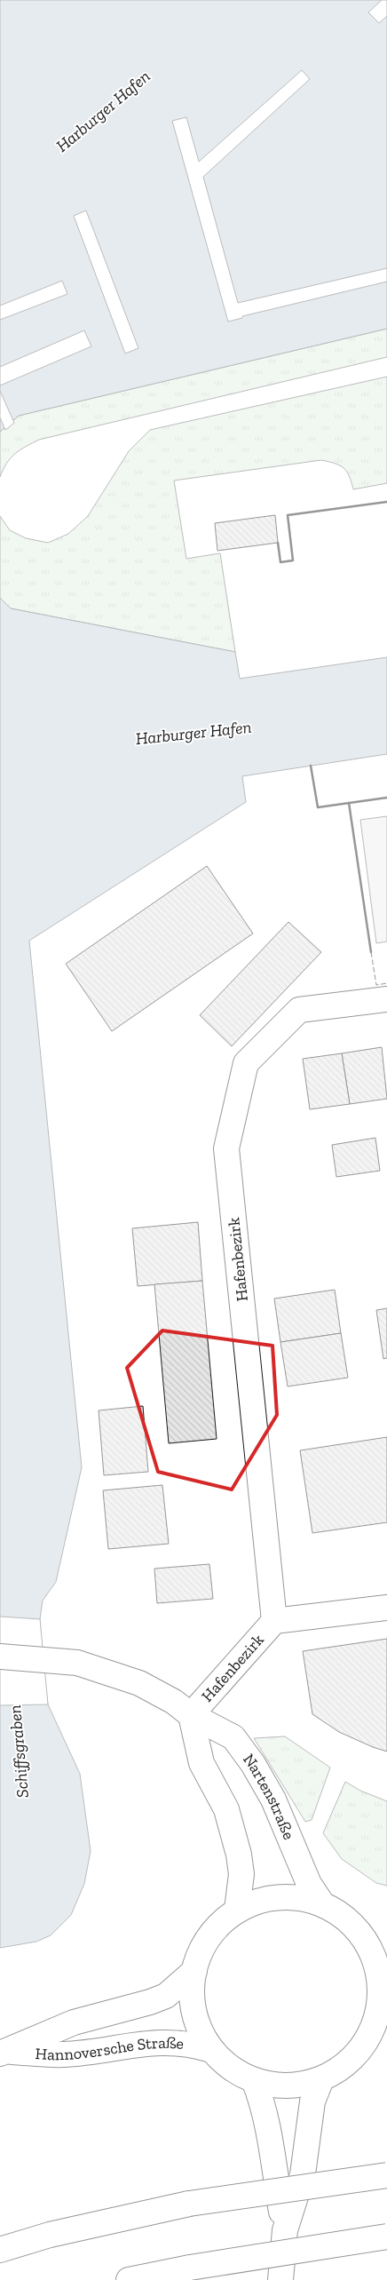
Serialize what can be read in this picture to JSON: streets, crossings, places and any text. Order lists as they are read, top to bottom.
{
  "streets": {
    "main road": ["Hafenbezirk", "Nartenstraße", "Hannoversche Straße"]
  },
  "crossings": [
    ["Hafenbezirk", "Nartenstraße"]
  ],
  "water": ["Harburger Hafen", "Schiffsgraben"]
}
